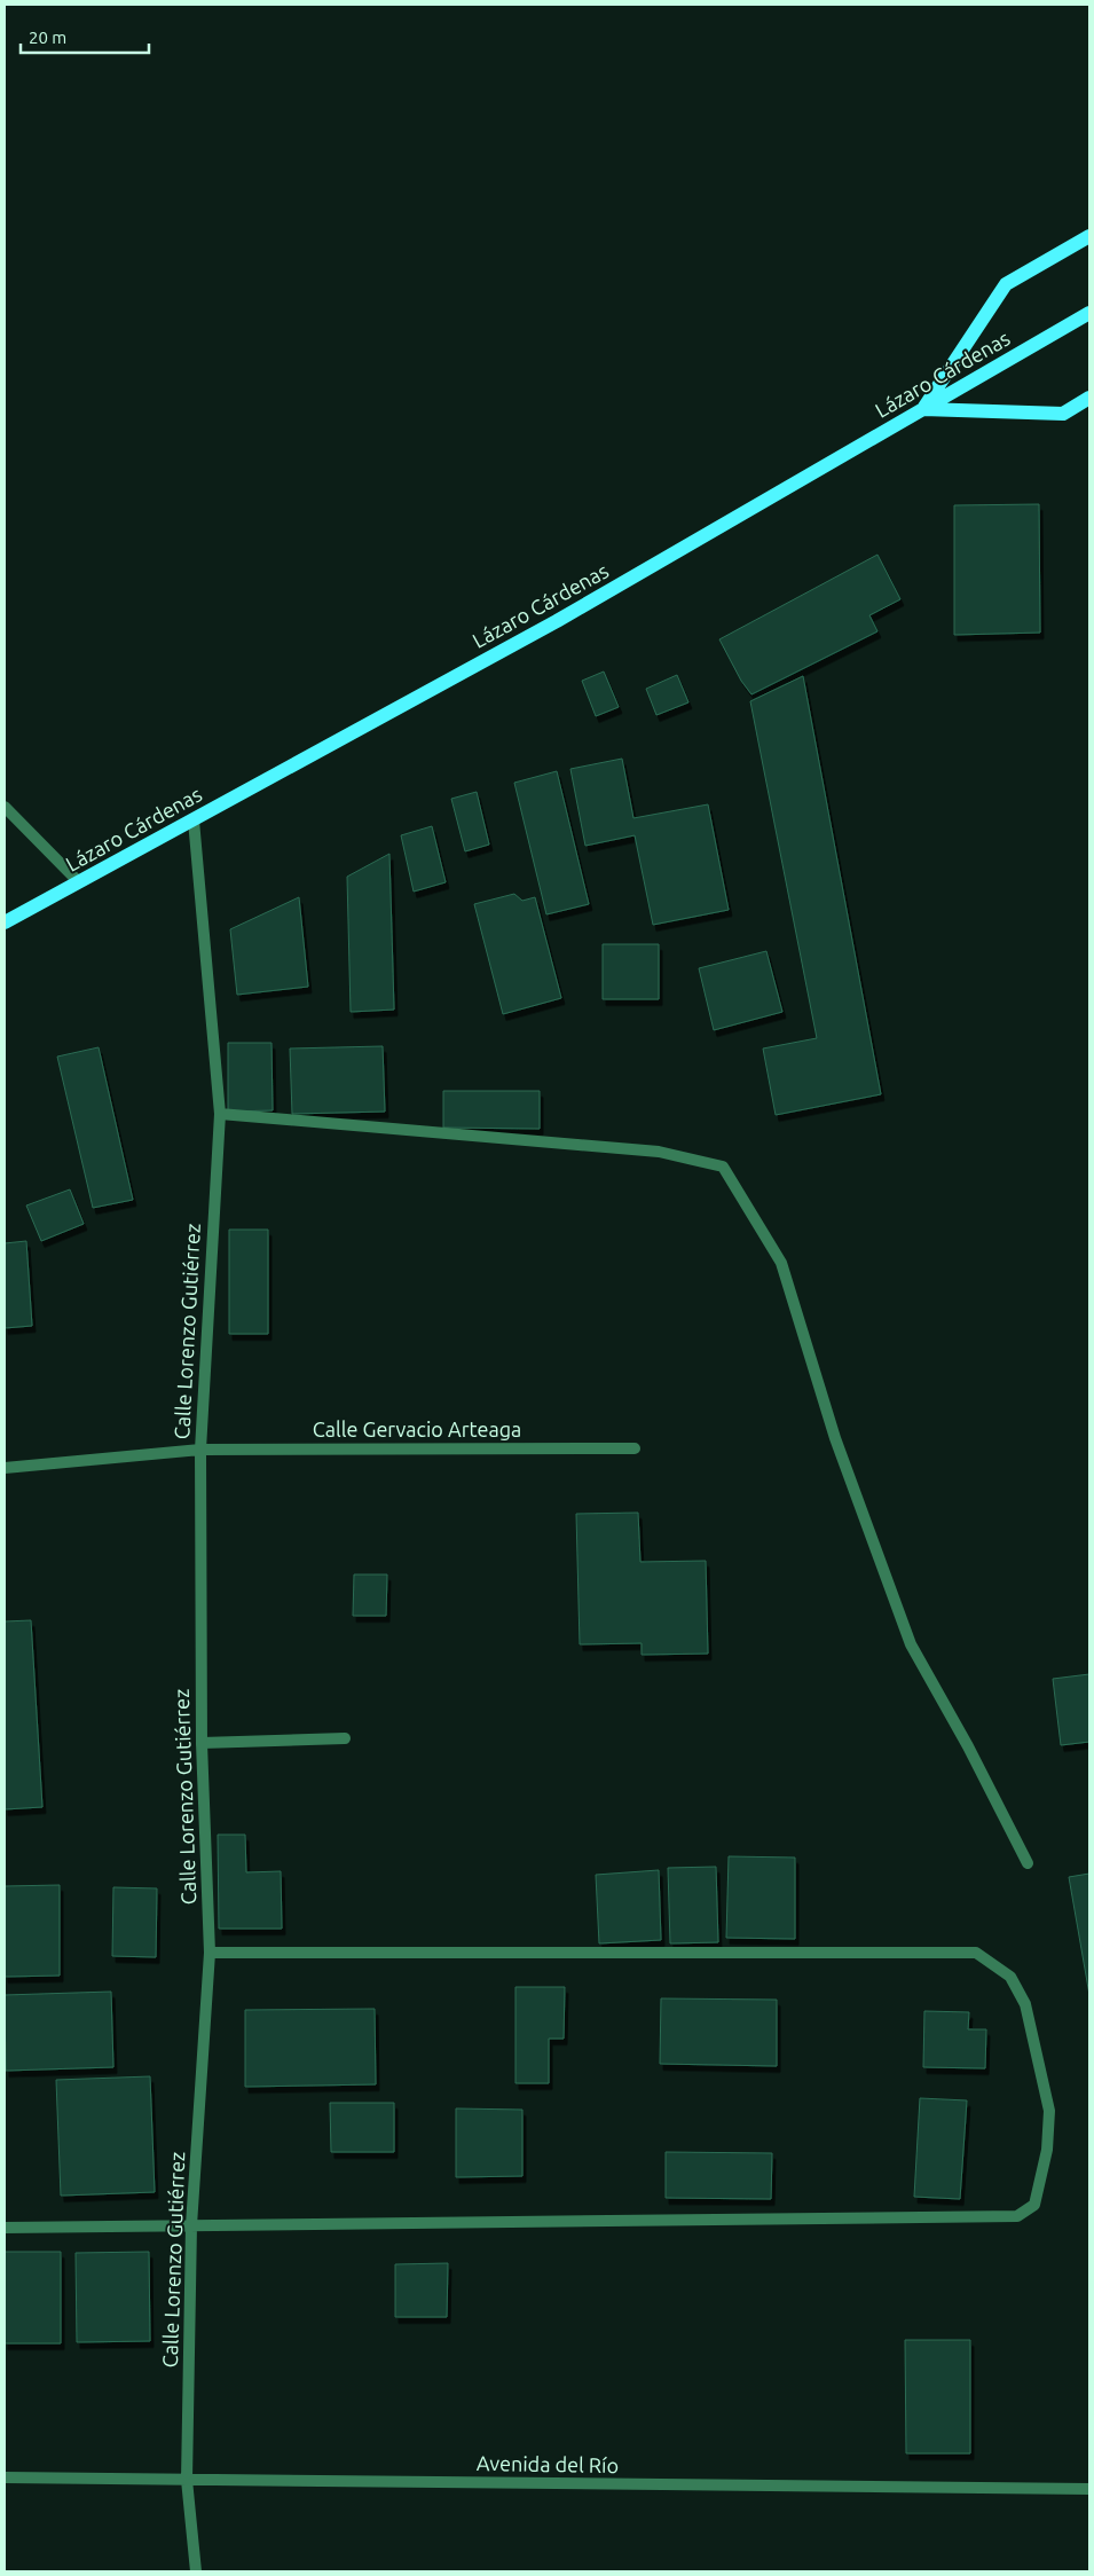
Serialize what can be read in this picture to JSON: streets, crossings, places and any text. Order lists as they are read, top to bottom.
{
  "streets": {
    "main road": ["Lázaro Cárdenas"],
    "street": ["Calle Lorenzo Gutiérrez", "Calle Gervacio Arteaga", "Avenida del Río"]
  },
  "crossings": [
    ["Lázaro Cárdenas", "Calle Lorenzo Gutiérrez"],
    ["Calle Lorenzo Gutiérrez", "Calle Gervacio Arteaga"],
    ["Calle Lorenzo Gutiérrez", "Avenida del Río"]
  ],
  "scale_bar": "20 m"
}
